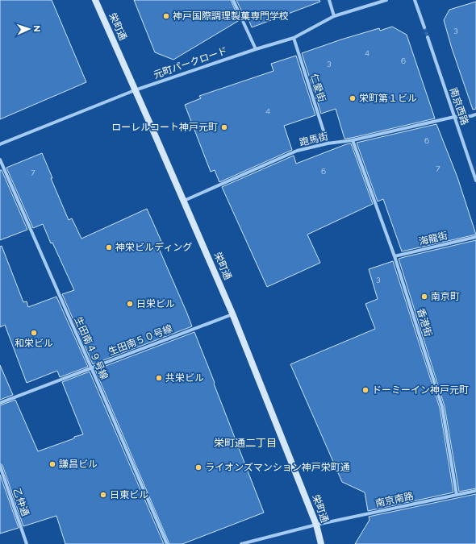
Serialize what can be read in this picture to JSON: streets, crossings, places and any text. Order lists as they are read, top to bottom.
{
  "streets": {
    "street": [
      "栄町通",
      "元町パークロード",
      "仁愛街",
      "南京西路",
      "跑馬街",
      "海龍街",
      "香港街",
      "生田南５０号線",
      "生田南４９号線",
      "南京南路",
      "乙仲通"
    ]
  },
  "crossings": [
    ["栄町通", "元町パークロード"],
    ["栄町通", "跑馬街"],
    ["栄町通", "生田南５０号線"],
    ["栄町通", "南京南路"],
    ["元町パークロード", "仁愛街"],
    ["仁愛街", "跑馬街"],
    ["南京西路", "跑馬街"],
    ["跑馬街", "香港街"],
    ["海龍街", "香港街"],
    ["香港街", "南京南路"],
    ["生田南５０号線", "生田南４９号線"]
  ],
  "districts": ["栄町通二丁目"],
  "places": [
    "神戸国際調理製菓専門学校",
    "栄町第１ビル",
    "ローレルコート神戸元町",
    "神栄ビルディング",
    "南京町",
    "日栄ビル",
    "和栄ビル",
    "共栄ビル",
    "ドーミーイン神戸元町",
    "謙昌ビル",
    "ライオンズマンション神戸栄町通",
    "日東ビル"
  ],
  "house_numbers": [
    "3",
    "4",
    "6",
    "3",
    "4",
    "6",
    "7",
    "6",
    "7",
    "3"
  ],
  "north": "right"
}
